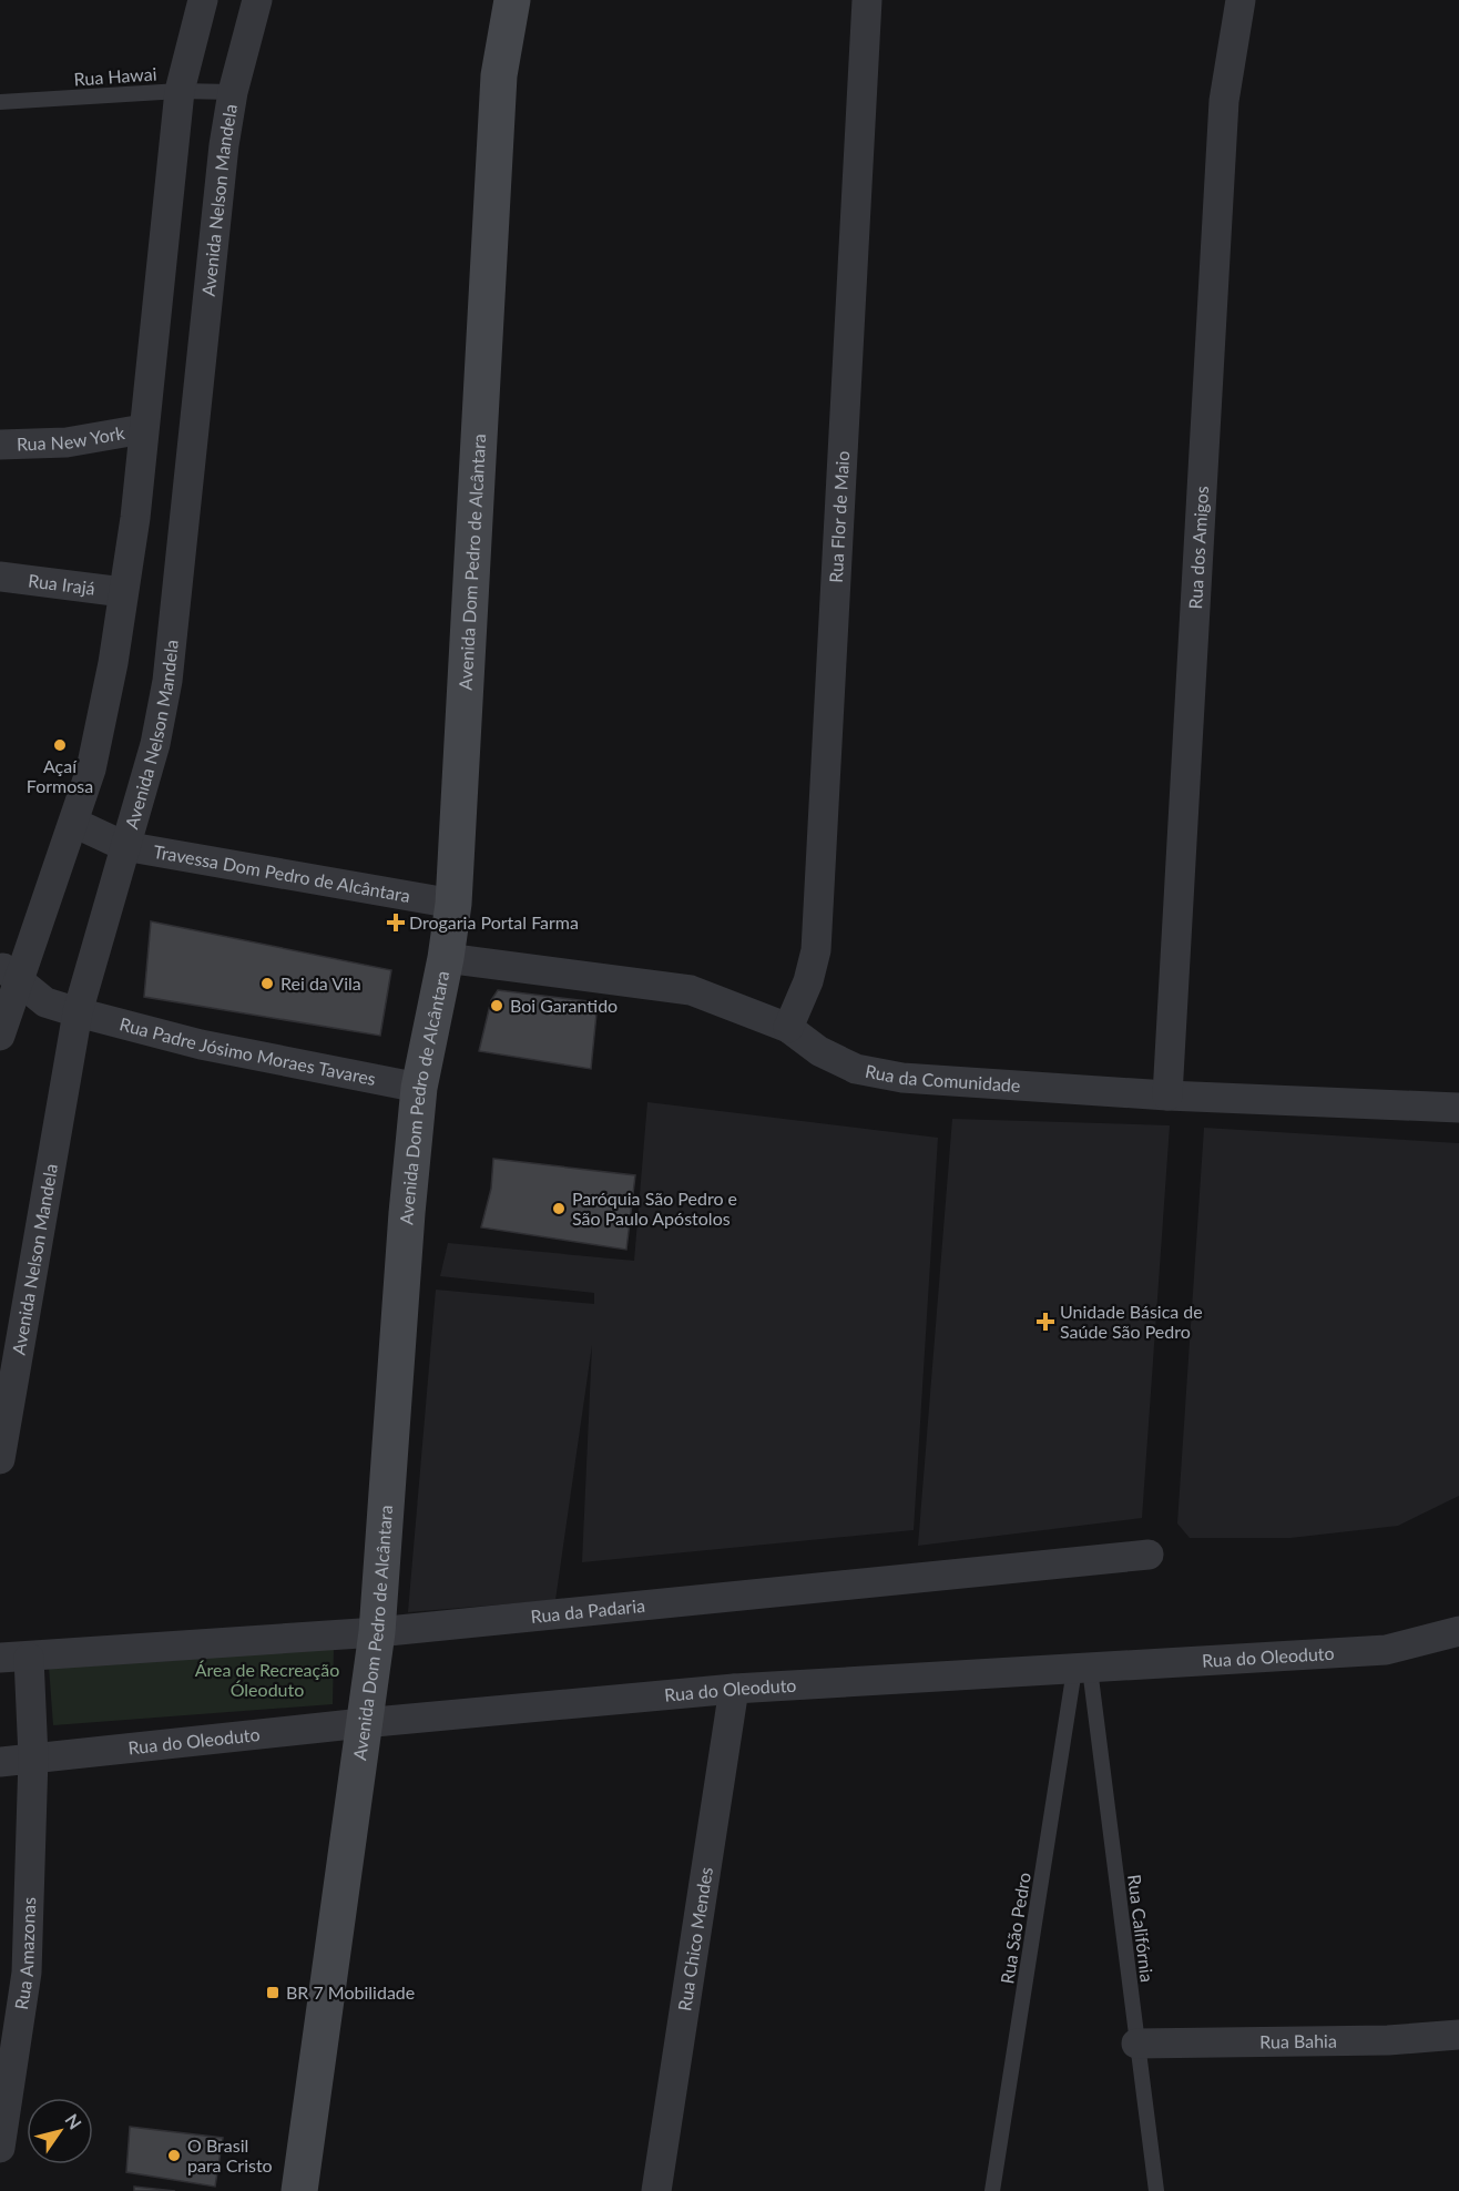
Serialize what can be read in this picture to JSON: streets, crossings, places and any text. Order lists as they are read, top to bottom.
{
  "streets": {
    "street": [
      "Avenida Nelson Mandela",
      "Rua New York",
      "Rua Flor de Maio",
      "Rua dos Amigos",
      "Avenida Dom Pedro de Alcântara",
      "Rua Irajá",
      "Travessa Dom Pedro de Alcântara",
      "Rua Padre Jósimo Moraes Tavares",
      "Rua da Comunidade",
      "Rua da Padaria",
      "Rua do Oleoduto",
      "Rua Chico Mendes",
      "Rua Amazonas",
      "Rua Bahia"
    ],
    "lane": ["Rua Hawai", "Rua São Pedro", "Rua Califórnia"]
  },
  "crossings": [
    ["Rua Hawai", "Avenida Nelson Mandela"],
    ["Avenida Nelson Mandela", "Travessa Dom Pedro de Alcântara"],
    ["Avenida Nelson Mandela", "Rua Padre Jósimo Moraes Tavares"],
    ["Rua Flor de Maio", "Rua da Comunidade"],
    ["Rua dos Amigos", "Rua da Comunidade"],
    ["Avenida Dom Pedro de Alcântara", "Travessa Dom Pedro de Alcântara"],
    ["Avenida Dom Pedro de Alcântara", "Rua Padre Jósimo Moraes Tavares"],
    ["Avenida Dom Pedro de Alcântara", "Rua da Comunidade"],
    ["Avenida Dom Pedro de Alcântara", "Rua da Padaria"],
    ["Avenida Dom Pedro de Alcântara", "Rua do Oleoduto"],
    ["Rua da Padaria", "Rua Amazonas"],
    ["Rua do Oleoduto", "Rua São Pedro"],
    ["Rua do Oleoduto", "Rua Califórnia"],
    ["Rua do Oleoduto", "Rua Chico Mendes"],
    ["Rua do Oleoduto", "Rua Amazonas"],
    ["Rua São Pedro", "Rua Califórnia"],
    ["Rua Califórnia", "Rua Bahia"]
  ],
  "parks": ["Área de Recreação Óleoduto"],
  "places": {
    "other": [
      "Açaí Formosa",
      "Rei da Vila",
      "Boi Garantido",
      "Paróquia São Pedro e São Paulo Apóstolos",
      "O Brasil para Cristo"
    ],
    "health": ["Drogaria Portal Farma", "Unidade Básica de Saúde São Pedro"],
    "transit": ["BR 7 Mobilidade"]
  },
  "north": "top right"
}
